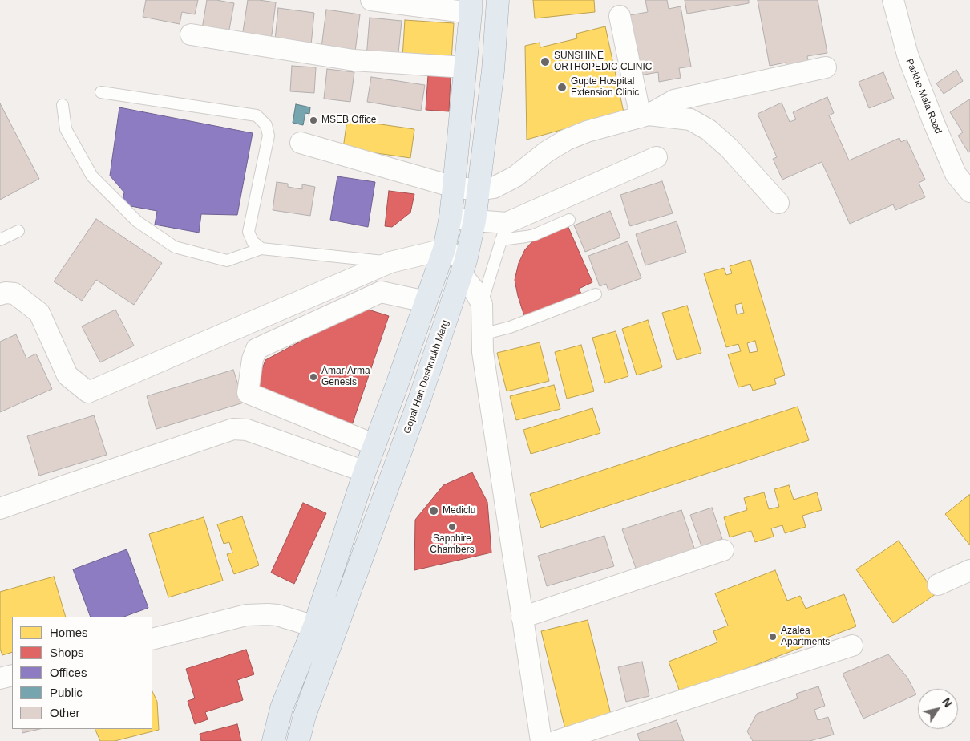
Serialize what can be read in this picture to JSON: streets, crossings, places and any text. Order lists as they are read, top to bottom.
{
  "streets": {
    "main road": ["Gopal Hari Deshmukh Marg"],
    "street": ["Parkhe Mala Road"]
  },
  "places": [
    "SUNSHINE ORTHOPEDIC CLINIC",
    "Gupte Hospital Extension Clinic",
    "MSEB Office",
    "Amar Arma Genesis",
    "Mediclu",
    "Sapphire Chambers",
    "Azalea Apartments"
  ],
  "legend": [
    "Homes",
    "Shops",
    "Offices",
    "Public",
    "Other"
  ],
  "north": "top right"
}
